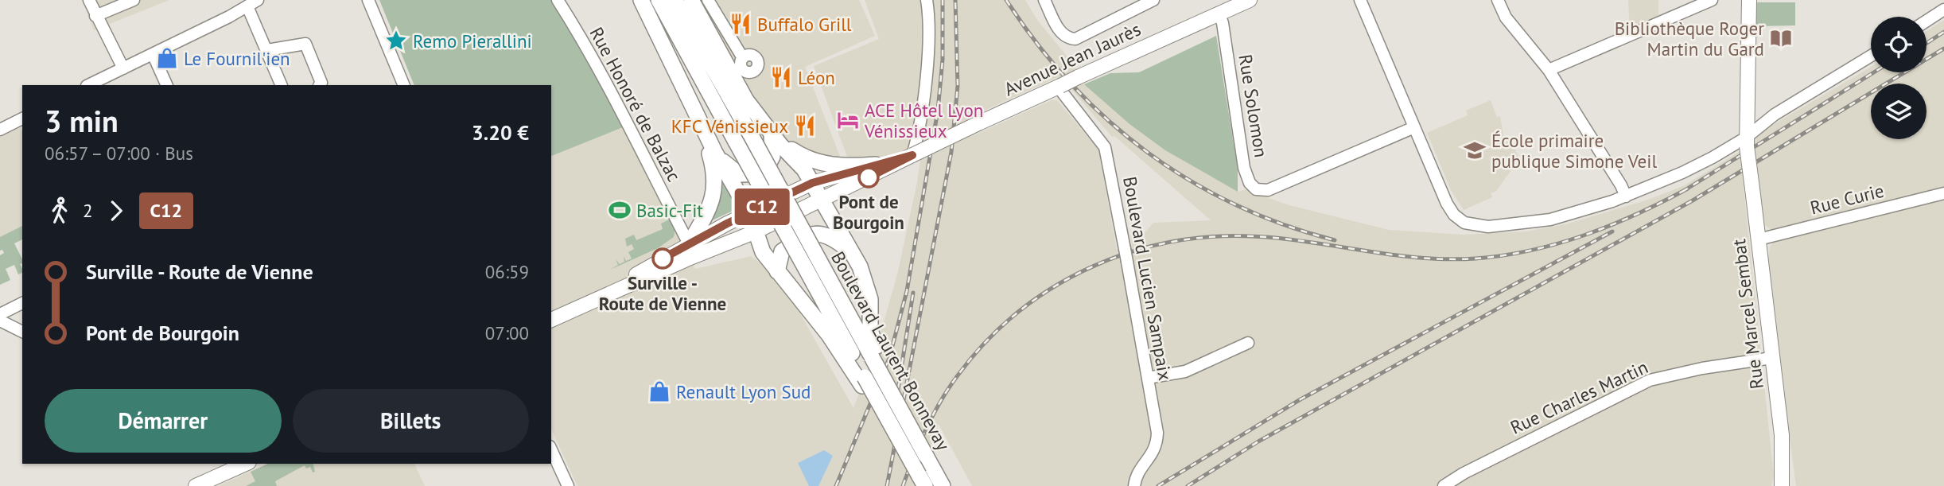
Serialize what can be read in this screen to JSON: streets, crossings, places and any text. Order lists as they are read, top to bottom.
{
  "streets": {
    "highway": ["Boulevard Laurent Bonnevay"],
    "main road": ["Avenue Jean Jaurès", "Rue Marcel Sembat"],
    "street": [
      "Rue Honoré de Balzac",
      "Rue Solomon",
      "Rue Curie",
      "Boulevard Lucien Sampaix",
      "Rue Charles Martin"
    ]
  },
  "crossings": [
    ["Avenue Jean Jaurès", "Rue Solomon"],
    ["Avenue Jean Jaurès", "Boulevard Lucien Sampaix"],
    ["Rue Curie", "Rue Marcel Sembat"],
    ["Rue Marcel Sembat", "Rue Charles Martin"]
  ],
  "places": {
    "restaurant": ["Buffalo Grill", "Léon", "KFC Vénissieux"],
    "library": ["Bibliothèque Roger Martin du Gard"],
    "place": ["Remo Pierallini"],
    "shop": ["Le Fournil'ien", "Renault Lyon Sud"],
    "hotel": ["ACE Hôtel Lyon Vénissieux"],
    "school or university": ["École primaire publique Simone Veil"],
    "other": ["Pont de Bourgoin", "Surville - Route de Vienne"],
    "sports": ["Basic-Fit"]
  },
  "lines": ["bus line C12"],
  "page": {
    "on_map": "C12",
    "heading": ["3 min", "06:57 – 07:00 · Bus", "3.20 €"],
    "legs": ["2", "C12"],
    "list": [
      {
        "name": "Surville - Route de Vienne",
        "value": "06:59"
      },
      {
        "name": "Pont de Bourgoin",
        "value": "07:00"
      }
    ],
    "buttons": ["Démarrer", "Billets"]
  }
}
